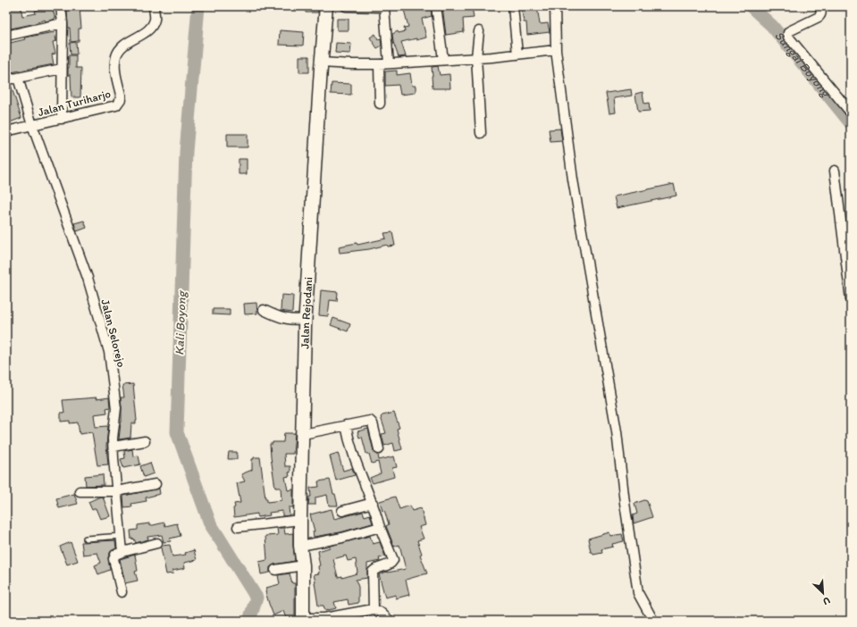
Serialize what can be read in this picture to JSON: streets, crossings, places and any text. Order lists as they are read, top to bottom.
{
  "streets": {
    "main road": ["Jalan Rejodani"],
    "street": ["Jalan Turiharjo", "Jalan Selorejo"]
  },
  "crossings": [
    ["Jalan Turiharjo", "Jalan Selorejo"]
  ],
  "water": ["Sungai Boyong", "Kali Boyong"],
  "north": "bottom right"
}
